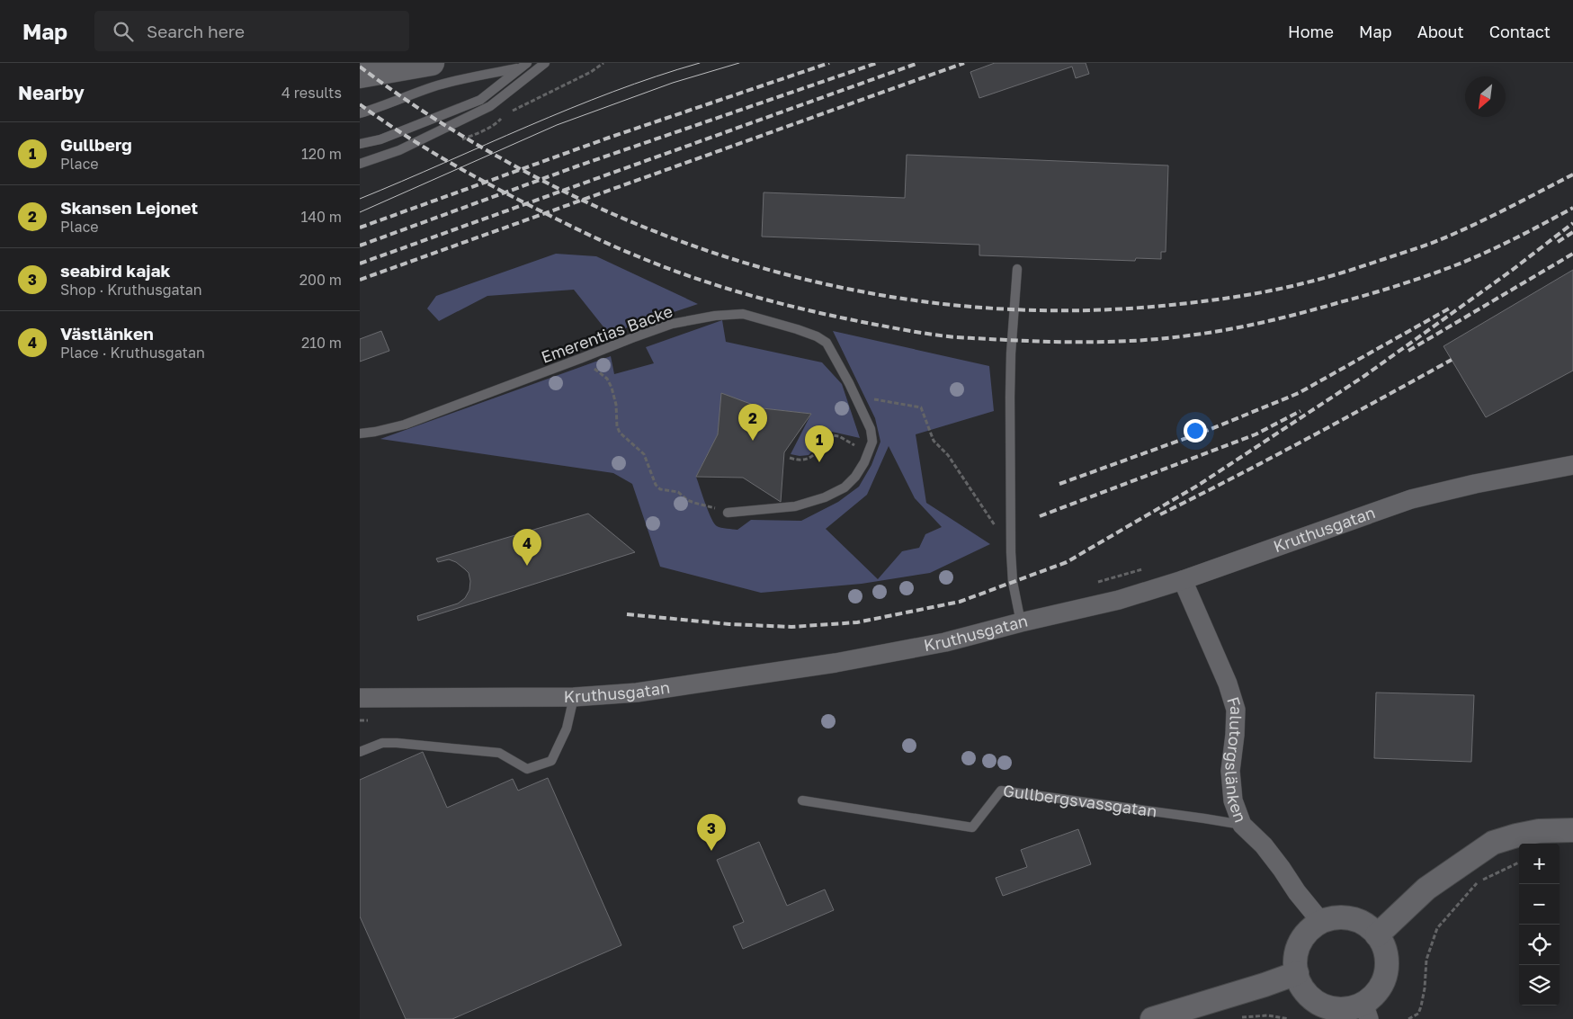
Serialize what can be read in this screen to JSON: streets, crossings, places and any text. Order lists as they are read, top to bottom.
{
  "streets": {
    "street": ["Kruthusgatan", "Falutorgslänken"],
    "lane": ["Emerentias Backe", "Gullbergsvassgatan"]
  },
  "crossings": [
    ["Kruthusgatan", "Falutorgslänken"],
    ["Falutorgslänken", "Gullbergsvassgatan"]
  ],
  "north": "bottom left",
  "page": {
    "header": "Map",
    "search": "Search here",
    "nav": [
      "Home",
      "Map",
      "About",
      "Contact"
    ],
    "heading": ["Nearby", "4 results"],
    "list": [
      {
        "mark": "1",
        "name": "Gullberg",
        "note": "Place",
        "value": "120 m"
      },
      {
        "mark": "2",
        "name": "Skansen Lejonet",
        "note": "Place",
        "value": "140 m"
      },
      {
        "mark": "3",
        "name": "seabird kajak",
        "note": "Shop · Kruthusgatan",
        "value": "200 m"
      },
      {
        "mark": "4",
        "name": "Västlänken",
        "note": "Place · Kruthusgatan",
        "value": "210 m"
      }
    ],
    "pins": [
      "2",
      "1",
      "4",
      "3"
    ],
    "map_buttons": ["+", "−"]
  }
}
